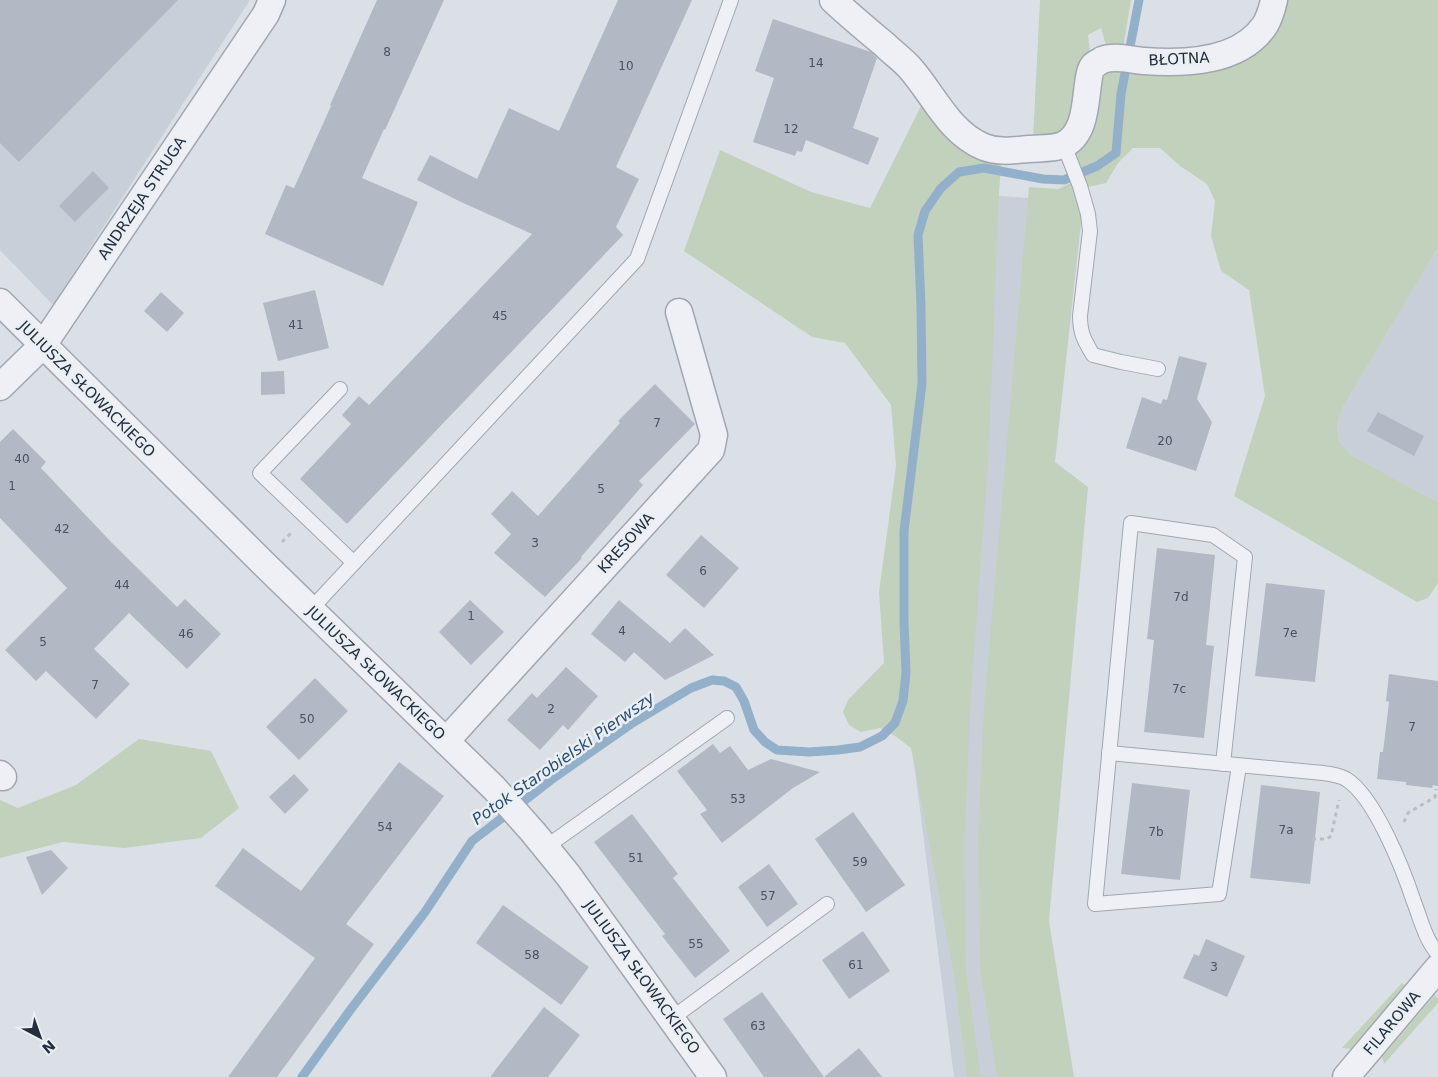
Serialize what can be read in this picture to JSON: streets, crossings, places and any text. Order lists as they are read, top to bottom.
{
  "streets": {
    "street": [
      "BŁOTNA",
      "ANDRZEJA STRUGA",
      "JULIUSZA SŁOWACKIEGO",
      "KRESOWA",
      "FILAROWA"
    ]
  },
  "crossings": [
    ["ANDRZEJA STRUGA", "JULIUSZA SŁOWACKIEGO"],
    ["JULIUSZA SŁOWACKIEGO", "KRESOWA"]
  ],
  "water": ["Potok Starobielski Pierwszy"],
  "house_numbers": [
    "8",
    "14",
    "10",
    "12",
    "45",
    "41",
    "7",
    "20",
    "40",
    "1",
    "5",
    "42",
    "3",
    "6",
    "44",
    "7d",
    "1",
    "4",
    "7e",
    "46",
    "5",
    "7",
    "7c",
    "2",
    "50",
    "7",
    "53",
    "54",
    "7a",
    "7b",
    "51",
    "59",
    "57",
    "55",
    "58",
    "61",
    "3",
    "63"
  ],
  "north": "bottom right"
}
